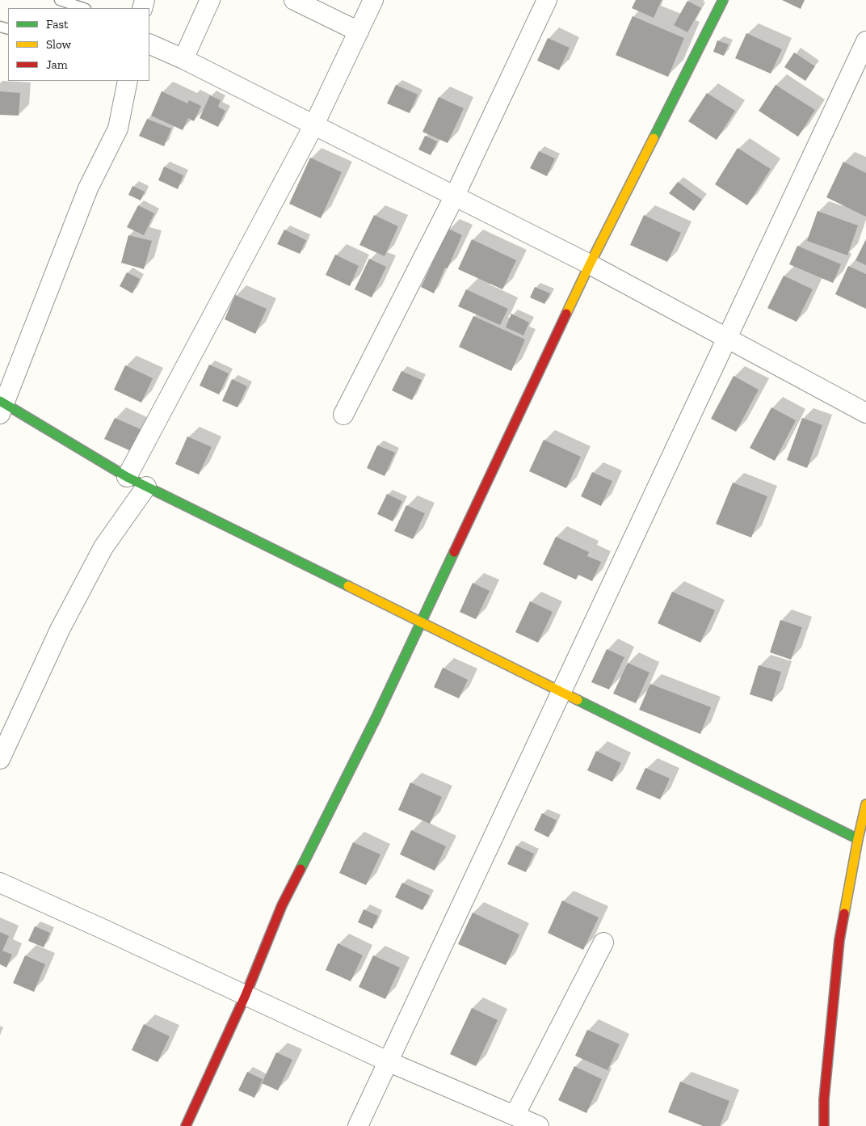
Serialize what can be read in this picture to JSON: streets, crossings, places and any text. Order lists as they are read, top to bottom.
{
  "legend": ["Fast", "Slow", "Jam"]
}
